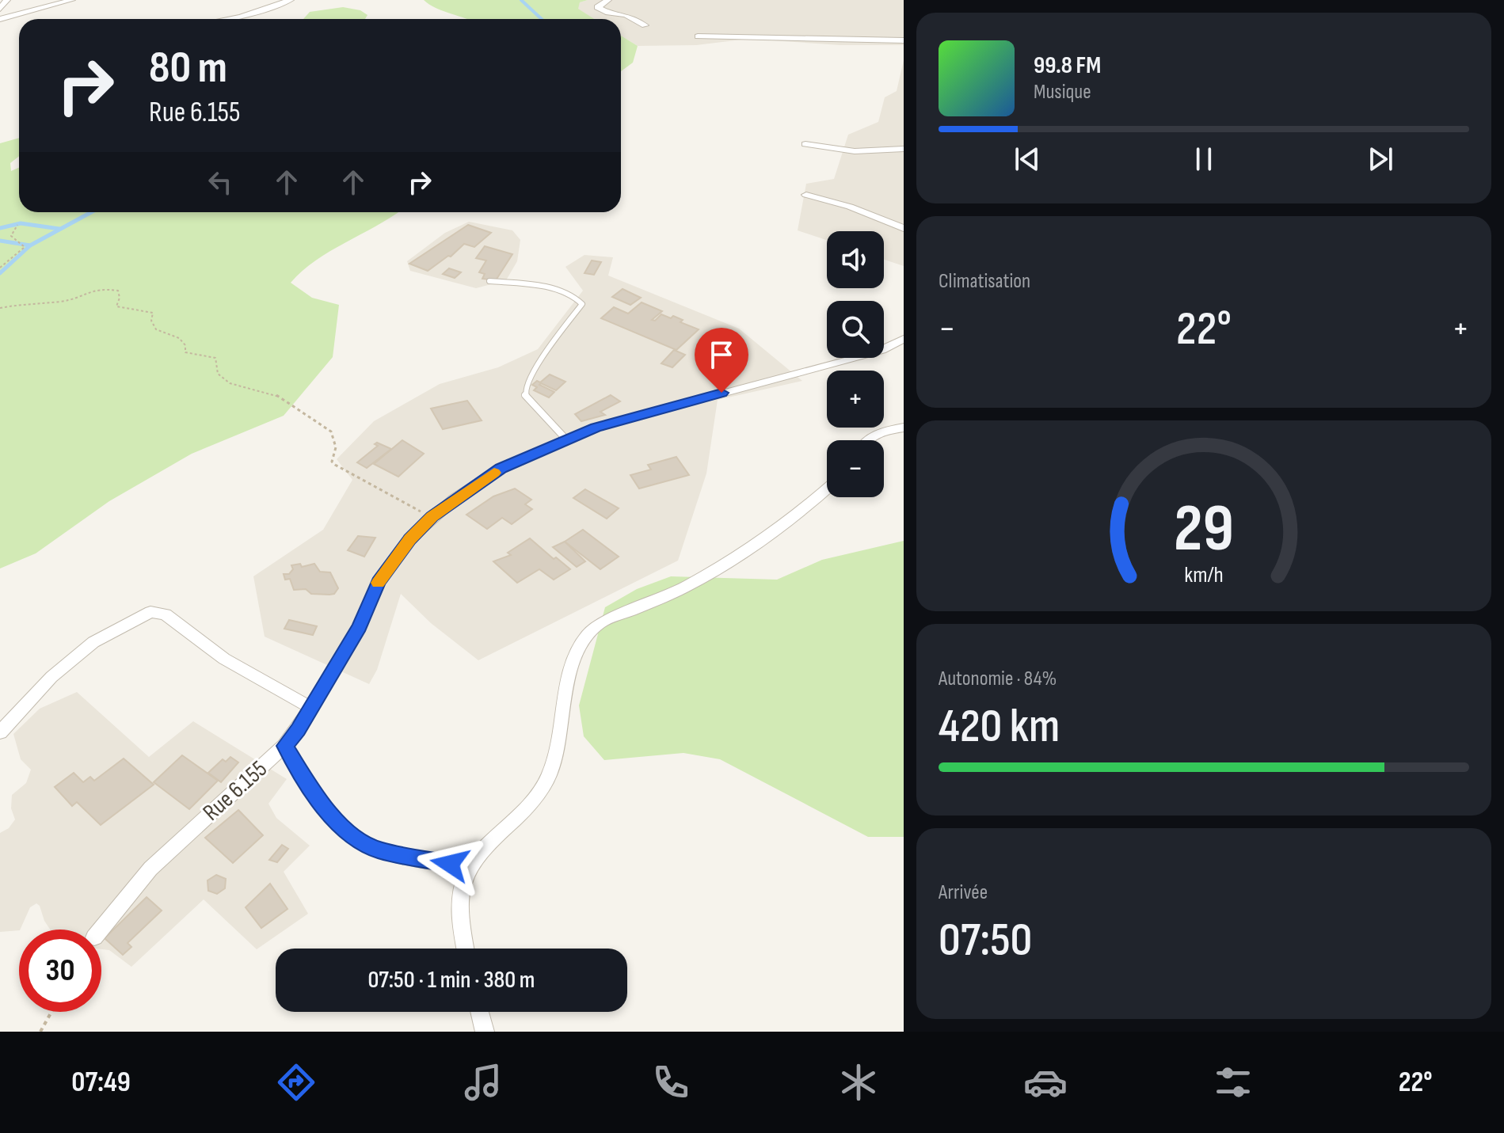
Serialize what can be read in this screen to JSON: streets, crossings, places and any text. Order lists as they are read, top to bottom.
{
  "streets": {
    "street": ["Rue 6.155"]
  },
  "page": {
    "turn": ["80 m", "Rue 6.155"],
    "song": ["99.8 FM", "Musique"],
    "tile": [
      "Climatisation",
      ["Autonomie · 84%", "420 km"],
      ["Arrivée", "07:50"]
    ],
    "map_buttons": ["+", "−"],
    "heat": ["−", "22°", "+"],
    "limit": "30",
    "trip": "07:50 · 1 min · 380 m",
    "tabs": ["07:49", "22°"],
    "gauge": ["29", "km/h"]
  }
}
